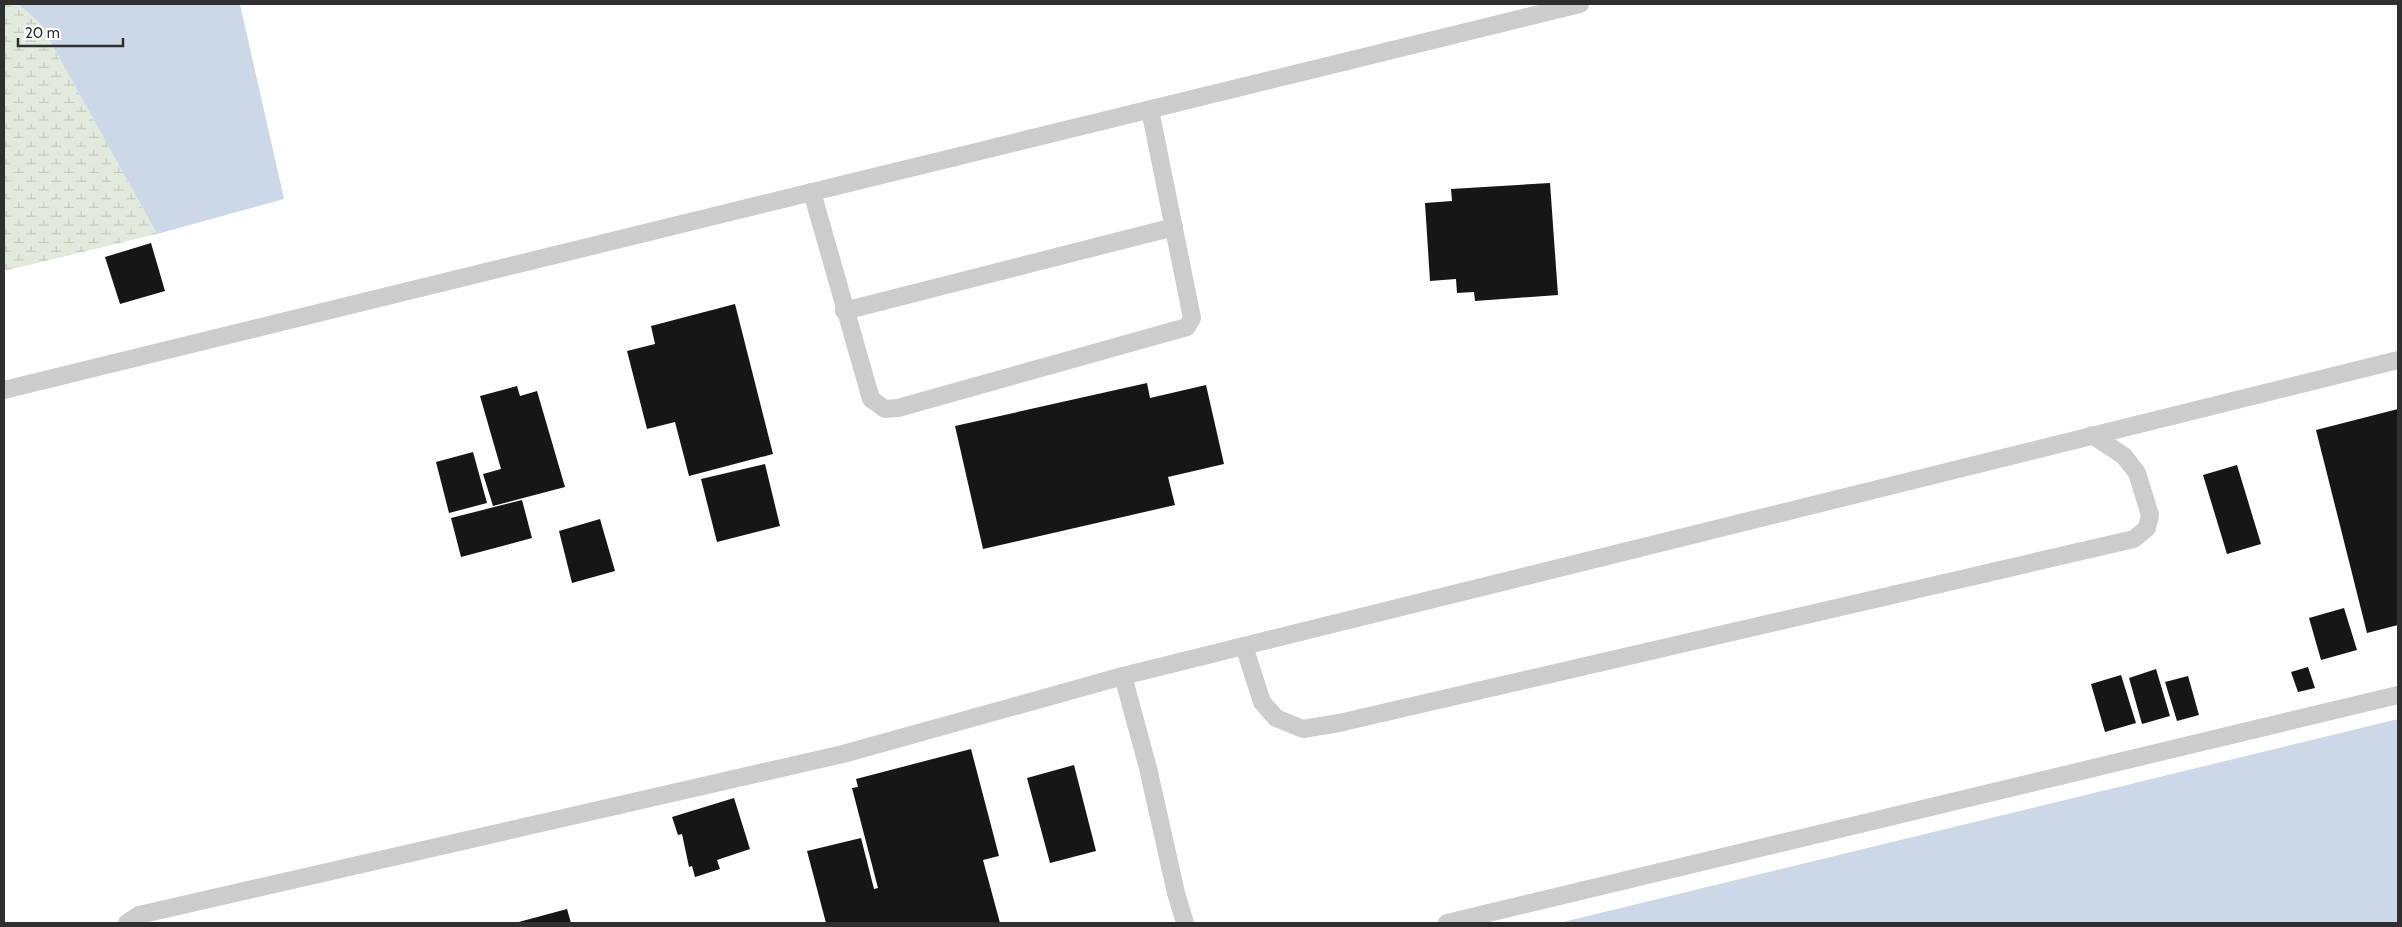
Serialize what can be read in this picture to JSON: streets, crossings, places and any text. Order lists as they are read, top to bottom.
{
  "scale_bar": "20 m"
}
